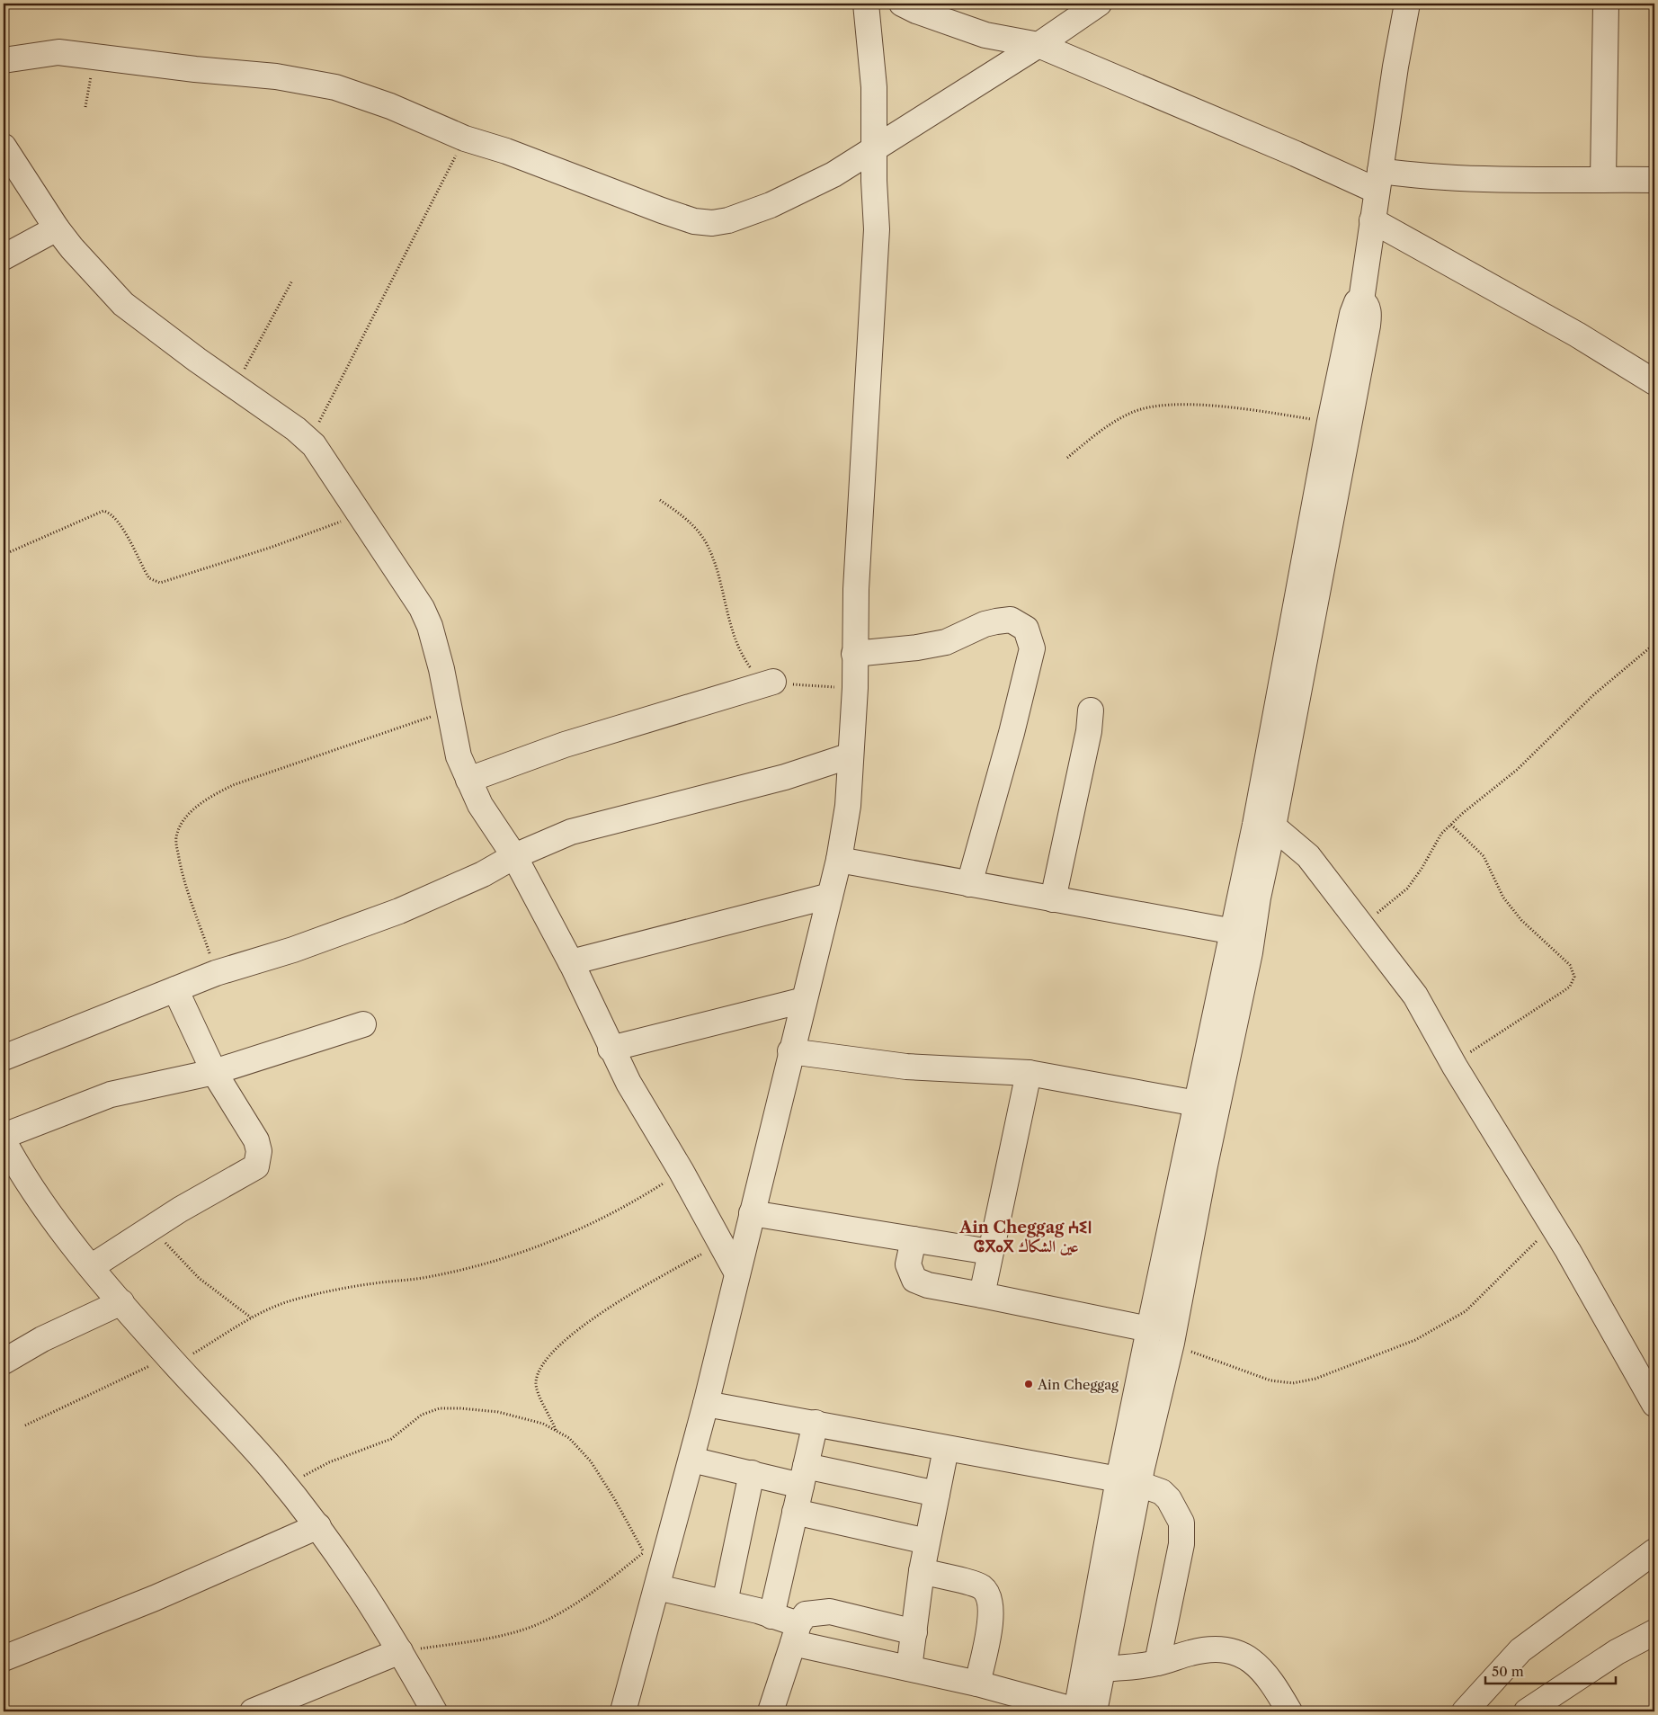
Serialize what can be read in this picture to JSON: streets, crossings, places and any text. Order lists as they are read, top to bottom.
{
  "districts": ["Ain Cheggag ⵄⵉⵏ ⵛⴳⴰⴳ عين الشكاك"],
  "places": ["Ain Cheggag"],
  "scale_bar": "50 m"
}
